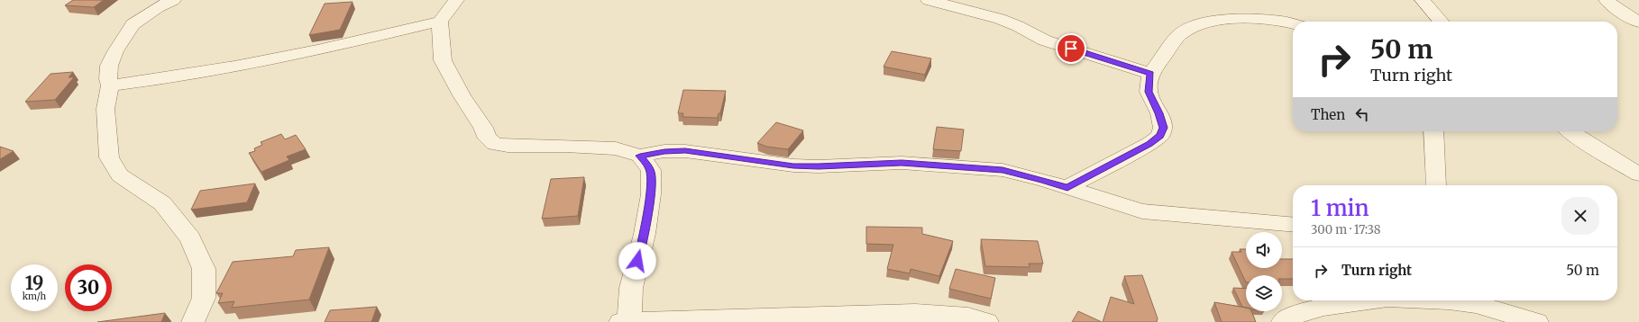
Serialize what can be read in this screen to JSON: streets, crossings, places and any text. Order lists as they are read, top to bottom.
{
  "page": {
    "turn": ["50 m", "Turn right"],
    "then": "Then",
    "heading": ["1 min", "300 m · 17:38"],
    "list": [
      {
        "name": "Turn right",
        "value": "50 m"
      }
    ],
    "speed": "19 km/h",
    "limit": "30"
  }
}
